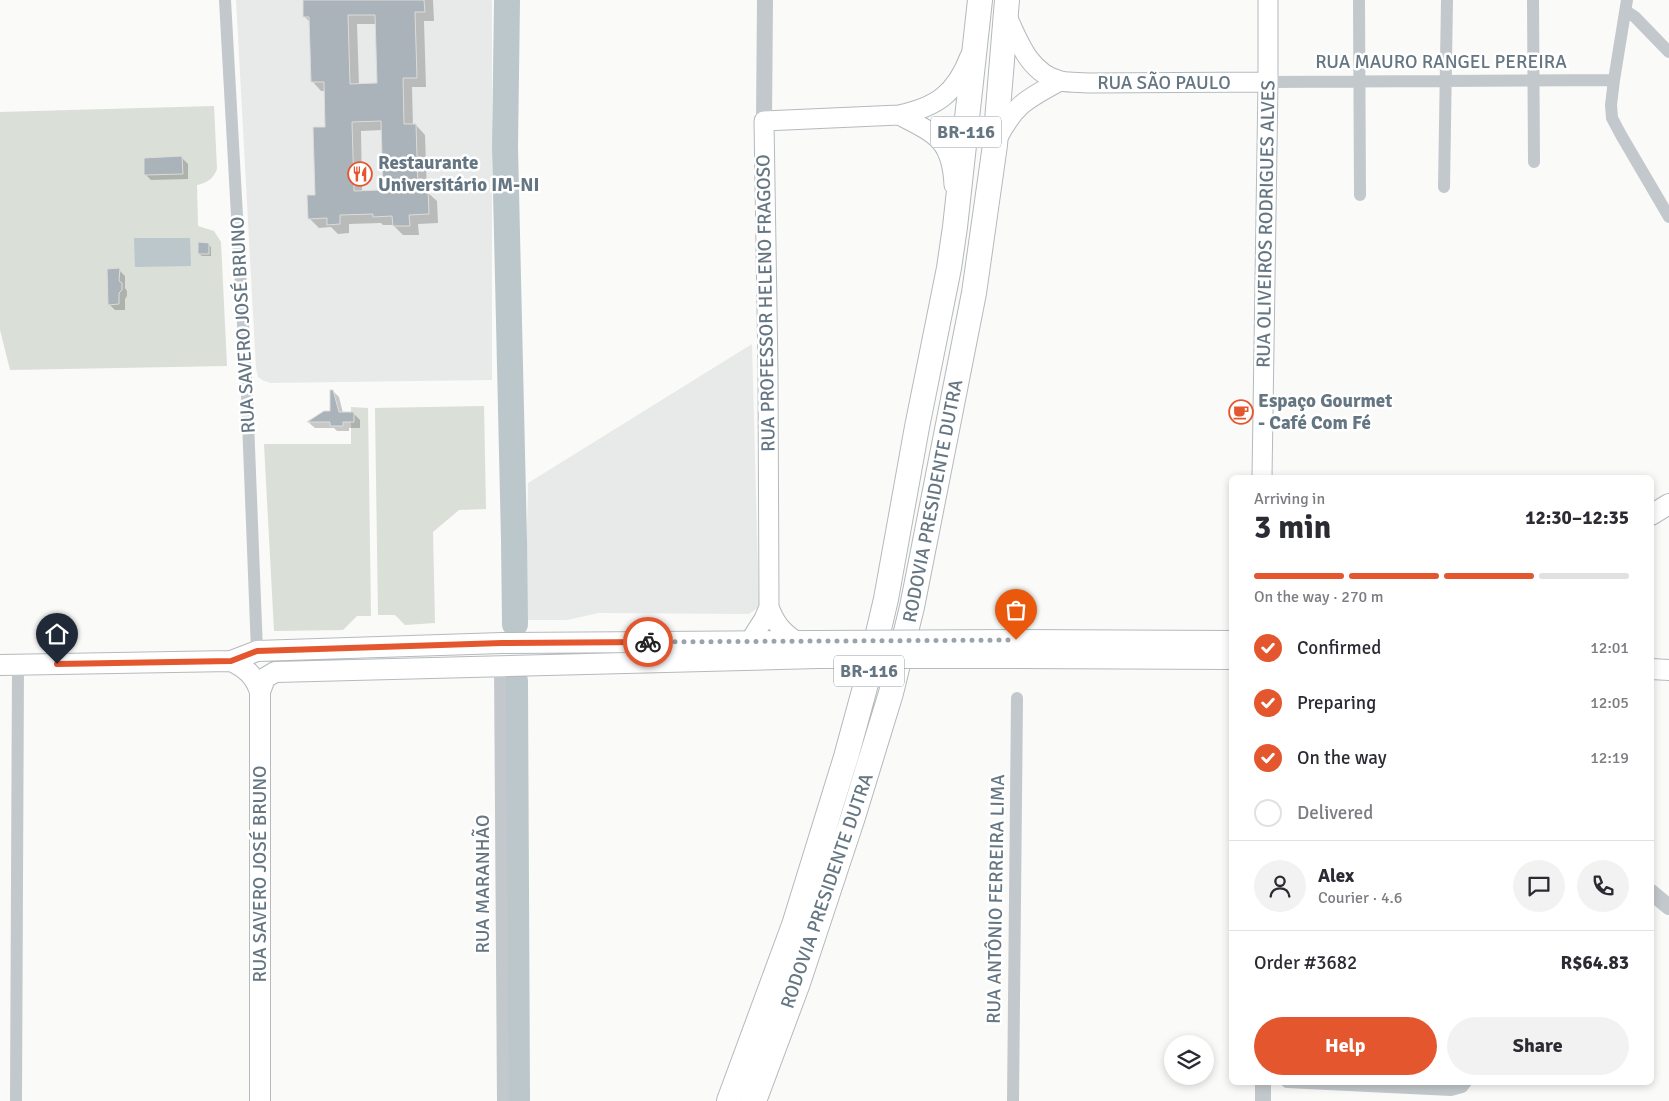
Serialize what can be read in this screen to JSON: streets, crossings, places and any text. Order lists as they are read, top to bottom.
{
  "streets": {
    "highway": ["BR-116", "RODOVIA PRESIDENTE DUTRA"],
    "main road": [
      "RUA SÃO PAULO",
      "RUA OLIVEIROS RODRIGUES ALVES",
      "RUA PROFESSOR HELENO FRAGOSO",
      "RUA SAVERO JOSÉ BRUNO"
    ],
    "street": ["RUA MAURO RANGEL PEREIRA", "RUA MARANHÃO", "RUA ANTÔNIO FERREIRA LIMA"]
  },
  "crossings": [
    ["RUA MAURO RANGEL PEREIRA", "RUA SÃO PAULO"],
    ["RUA MAURO RANGEL PEREIRA", "RUA OLIVEIROS RODRIGUES ALVES"],
    ["RUA SÃO PAULO", "RUA OLIVEIROS RODRIGUES ALVES"],
    ["RUA SÃO PAULO", "RODOVIA PRESIDENTE DUTRA"]
  ],
  "places": {
    "restaurant": ["Restaurante Universitário IM-NI"],
    "cafe": ["Espaço Gourmet - Café Com Fé"]
  },
  "page": {
    "heading": ["3 min", "Arriving in", "12:30–12:35"],
    "panel": [
      "Alex",
      "Courier · 4.6",
      "Order #3682",
      "R$64.83"
    ],
    "bar": "On the way · 270 m",
    "list": [
      ["Confirmed", "12:01"],
      ["Preparing", "12:05"],
      ["On the way", "12:19"],
      "Delivered"
    ],
    "buttons": ["Help", "Share"]
  }
}
